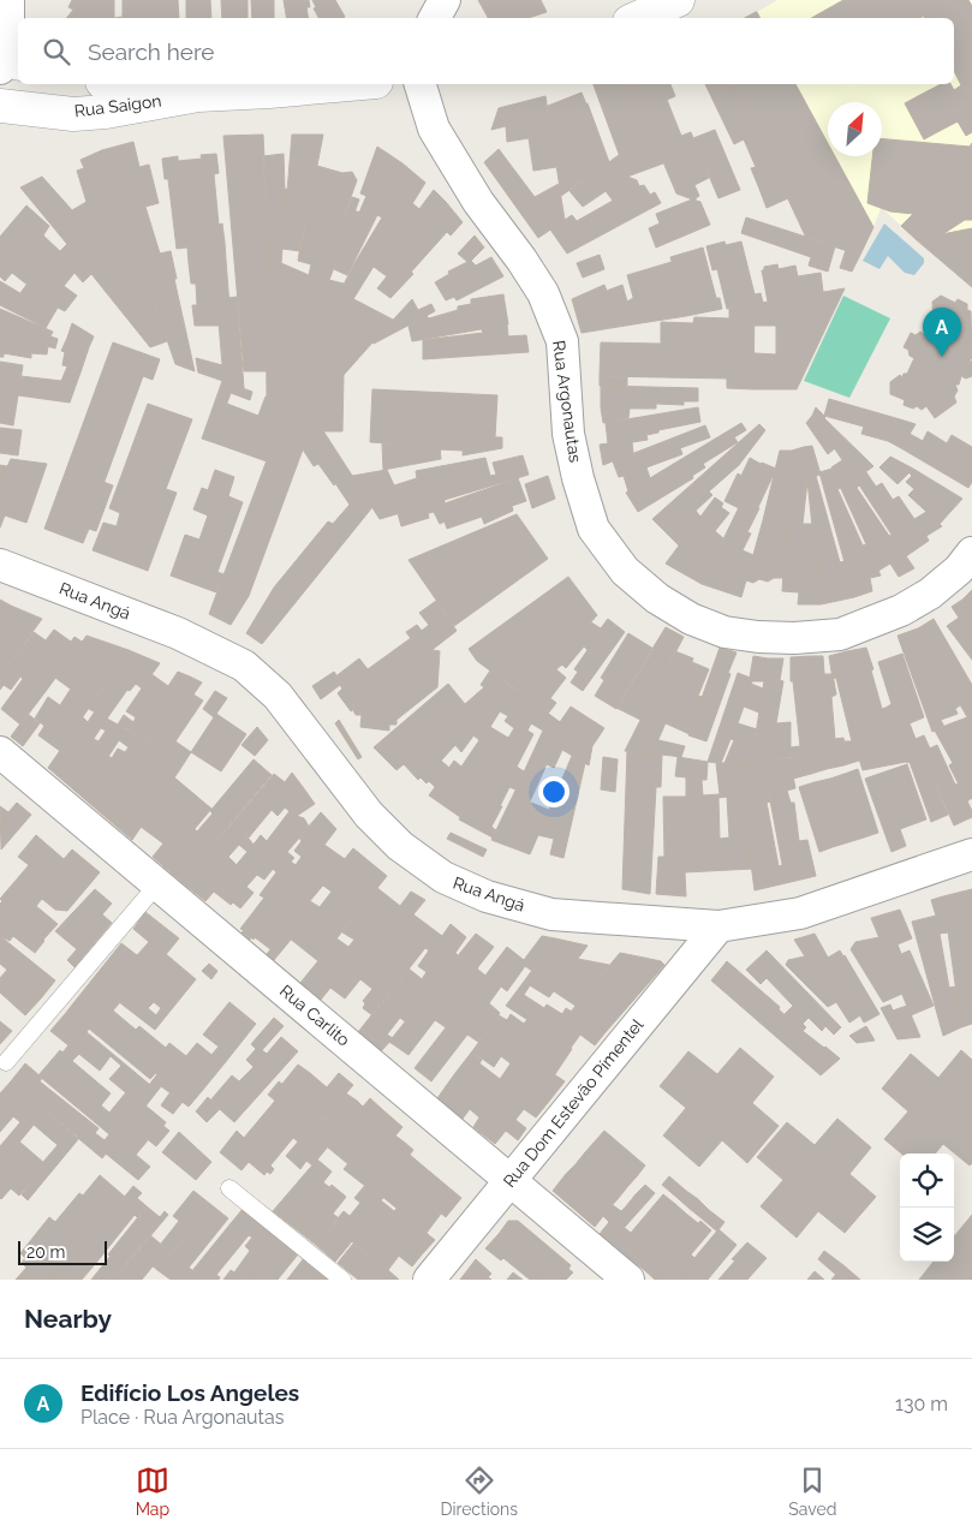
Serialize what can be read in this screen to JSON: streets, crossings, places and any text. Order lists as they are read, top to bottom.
{
  "streets": {
    "street": [
      "Rua Saigon",
      "Rua Argonautas",
      "Rua Angá",
      "Rua Carlito",
      "Rua Dom Estevão Pímentel"
    ]
  },
  "crossings": [
    ["Rua Angá", "Rua Dom Estevão Pímentel"],
    ["Rua Carlito", "Rua Dom Estevão Pímentel"]
  ],
  "scale_bar": "20 m",
  "north": "top right",
  "page": {
    "search": "Search here",
    "pins": "A",
    "scale": "20 m",
    "heading": "Nearby",
    "list": [
      {
        "mark": "A",
        "name": "Edifício Los Angeles",
        "note": "Place · Rua Argonautas",
        "value": "130 m"
      }
    ],
    "nav": ["Map", "Directions", "Saved"]
  }
}
